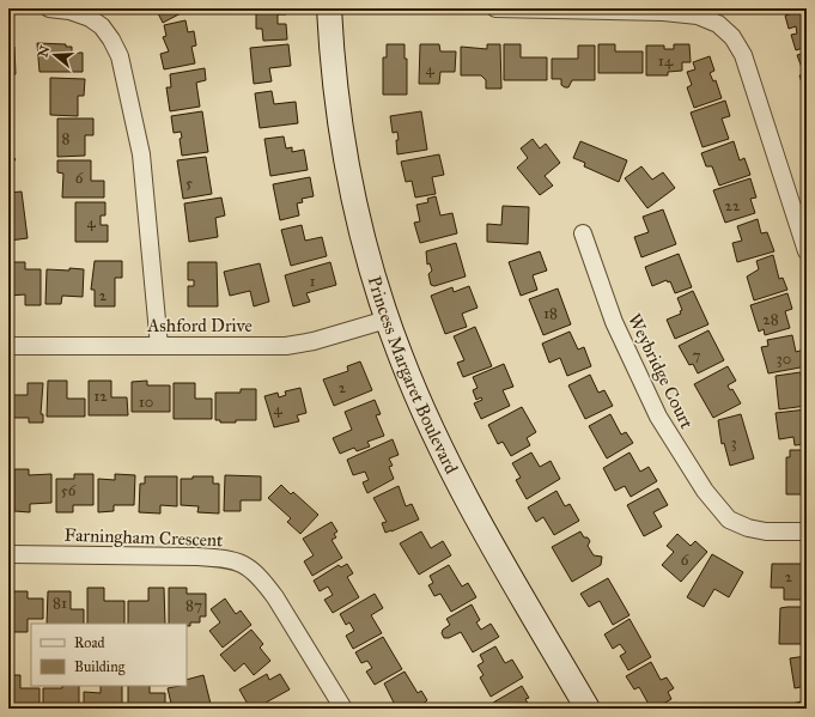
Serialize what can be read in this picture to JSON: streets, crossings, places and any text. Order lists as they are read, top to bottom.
{
  "streets": {
    "street": [
      "Ashford Drive",
      "Weybridge Court",
      "Princess Margaret Boulevard",
      "Farningham Crescent"
    ]
  },
  "crossings": [
    ["Ashford Drive", "Princess Margaret Boulevard"]
  ],
  "house_numbers": [
    "14",
    "4",
    "8",
    "6",
    "5",
    "22",
    "4",
    "1",
    "2",
    "18",
    "28",
    "7",
    "30",
    "2",
    "12",
    "10",
    "4",
    "3",
    "56",
    "6",
    "2",
    "81",
    "87"
  ],
  "legend": ["Road", "Building"],
  "north": "left"
}
